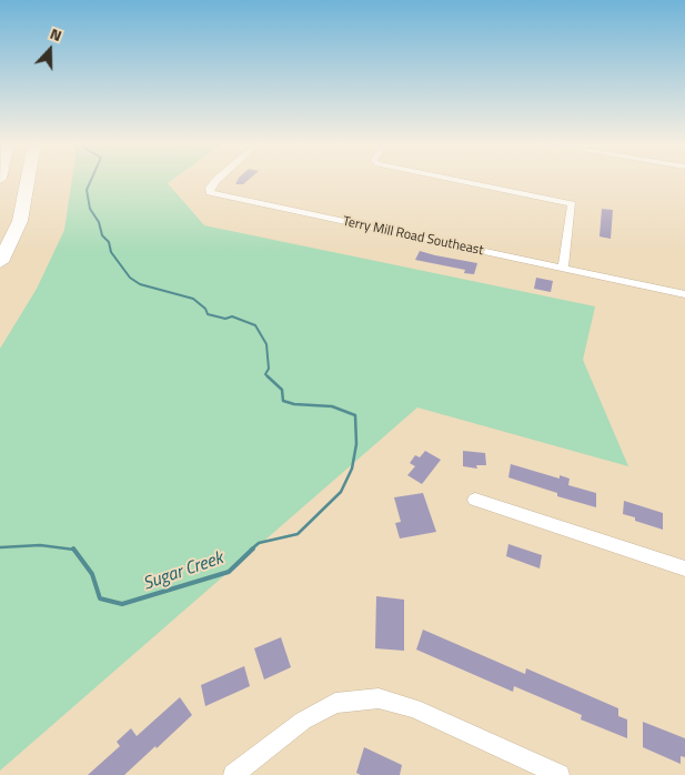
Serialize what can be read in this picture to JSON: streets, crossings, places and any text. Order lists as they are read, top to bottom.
{
  "streets": {
    "street": ["Terry Mill Road Southeast"]
  },
  "water": ["Sugar Creek"],
  "north": "top"
}
